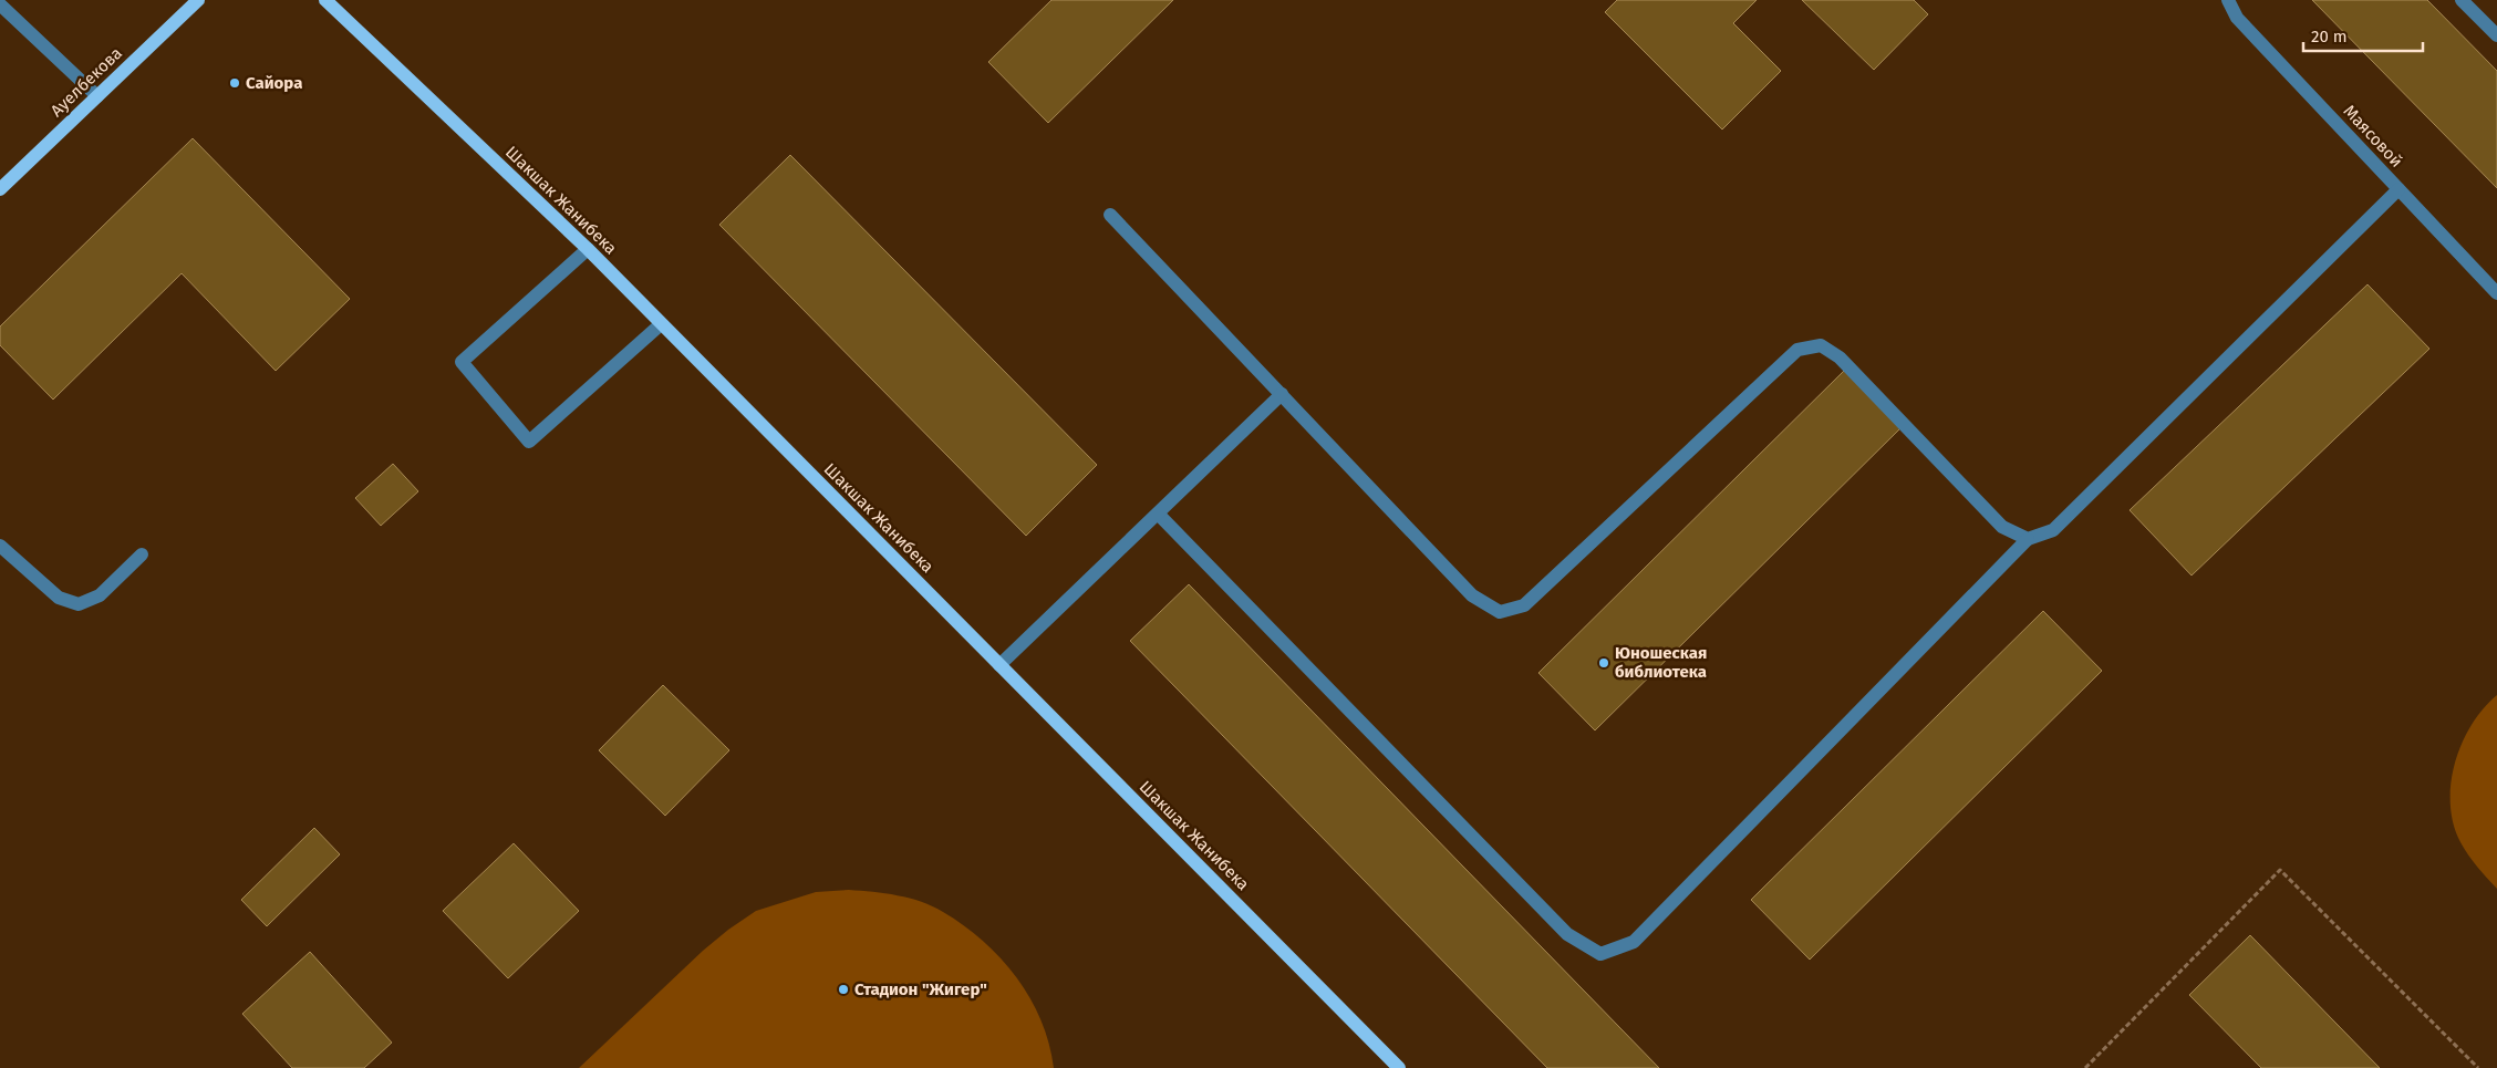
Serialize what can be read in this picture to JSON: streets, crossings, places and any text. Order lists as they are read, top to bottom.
{
  "streets": {
    "main road": ["Ауелбекова", "Шакшак Жанибека"],
    "street": ["Маясовой"]
  },
  "places": ["Сайора", "Юношеская библиотека", "Стадион \"Жигер\""],
  "scale_bar": "20 m"
}
